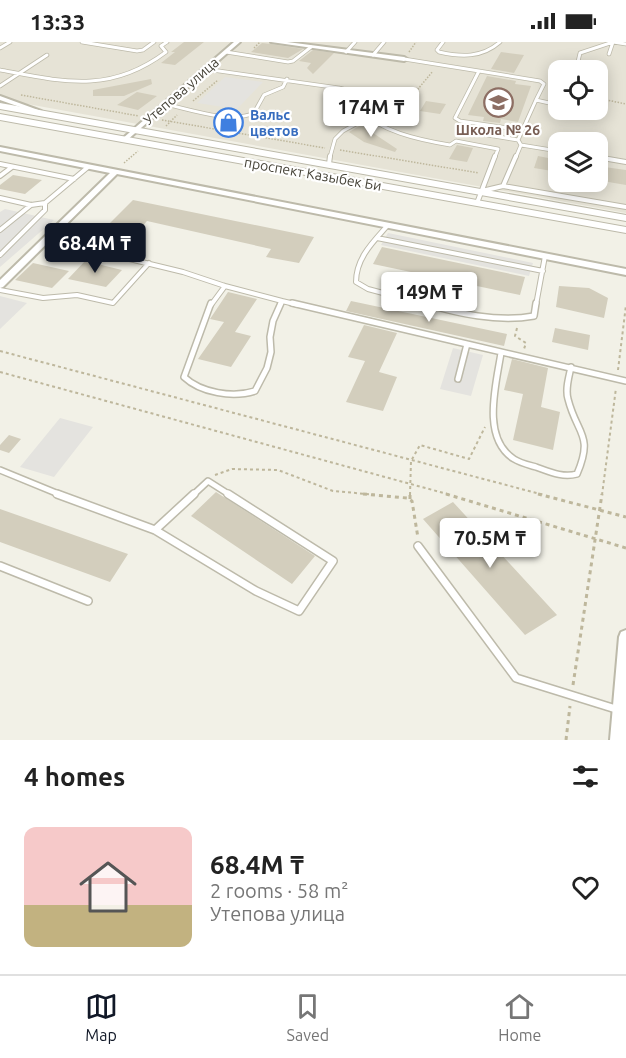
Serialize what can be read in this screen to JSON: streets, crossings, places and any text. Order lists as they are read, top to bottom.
{
  "streets": {
    "street": ["Утепова улица", "проспект Казыбек Би"]
  },
  "crossings": [
    ["Утепова улица", "проспект Казыбек Би"]
  ],
  "places": {
    "school or university": ["Школа № 26"],
    "shop": ["Вальс цветов"]
  },
  "page": {
    "status": "13:33",
    "price": [
      "174M ₸",
      "68.4M ₸",
      "149M ₸",
      "70.5M ₸"
    ],
    "heading": "4 homes",
    "list": [
      {
        "name": "68.4M ₸",
        "note": "2 rooms · 58 m² · Утепова улица"
      }
    ],
    "tabs": ["Map", "Saved", "Home"]
  }
}
